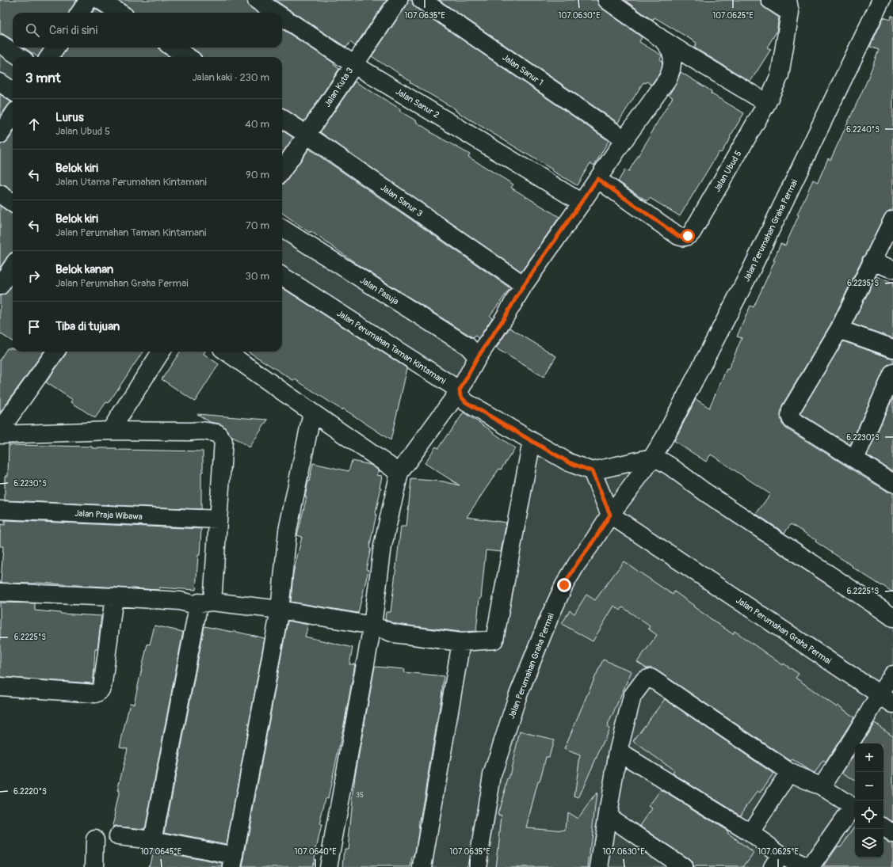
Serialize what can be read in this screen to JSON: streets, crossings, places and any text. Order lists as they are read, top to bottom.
{
  "streets": {
    "street": [
      "Jalan Sanur 1",
      "Jalan Kuta 3",
      "Jalan Sanur 2",
      "Jalan Ubud 5",
      "Jalan Sanur 3",
      "Jalan Perumahan Graha Permai",
      "Jalan Pasuja",
      "Jalan Perumahan Taman Kintamani",
      "Jalan Praja Wibawa"
    ]
  },
  "crossings": [
    ["Jalan Kuta 3", "Jalan Sanur 2"],
    ["Jalan Kuta 3", "Jalan Sanur 3"]
  ],
  "house_numbers": ["35"],
  "page": {
    "search": "Cari di sini",
    "heading": ["3 mnt", "Jalan kaki · 230 m"],
    "list": [
      ["Lurus", "Jalan Ubud 5", "40 m"],
      ["Belok kiri", "Jalan Utama Perumahan Kintamani", "90 m"],
      ["Belok kiri", "Jalan Perumahan Taman Kintamani", "70 m"],
      ["Belok kanan", "Jalan Perumahan Graha Permai", "30 m"],
      "Tiba di tujuan"
    ],
    "map_buttons": ["+", "−"]
  },
  "coordinates": [
    "107.0635°E",
    "107.0625°E",
    "107.0630°E",
    "6.2240°S",
    "6.2235°S",
    "6.2230°S",
    "6.2225°S",
    "6.2220°S",
    "107.0645°E",
    "107.0640°E"
  ]
}
